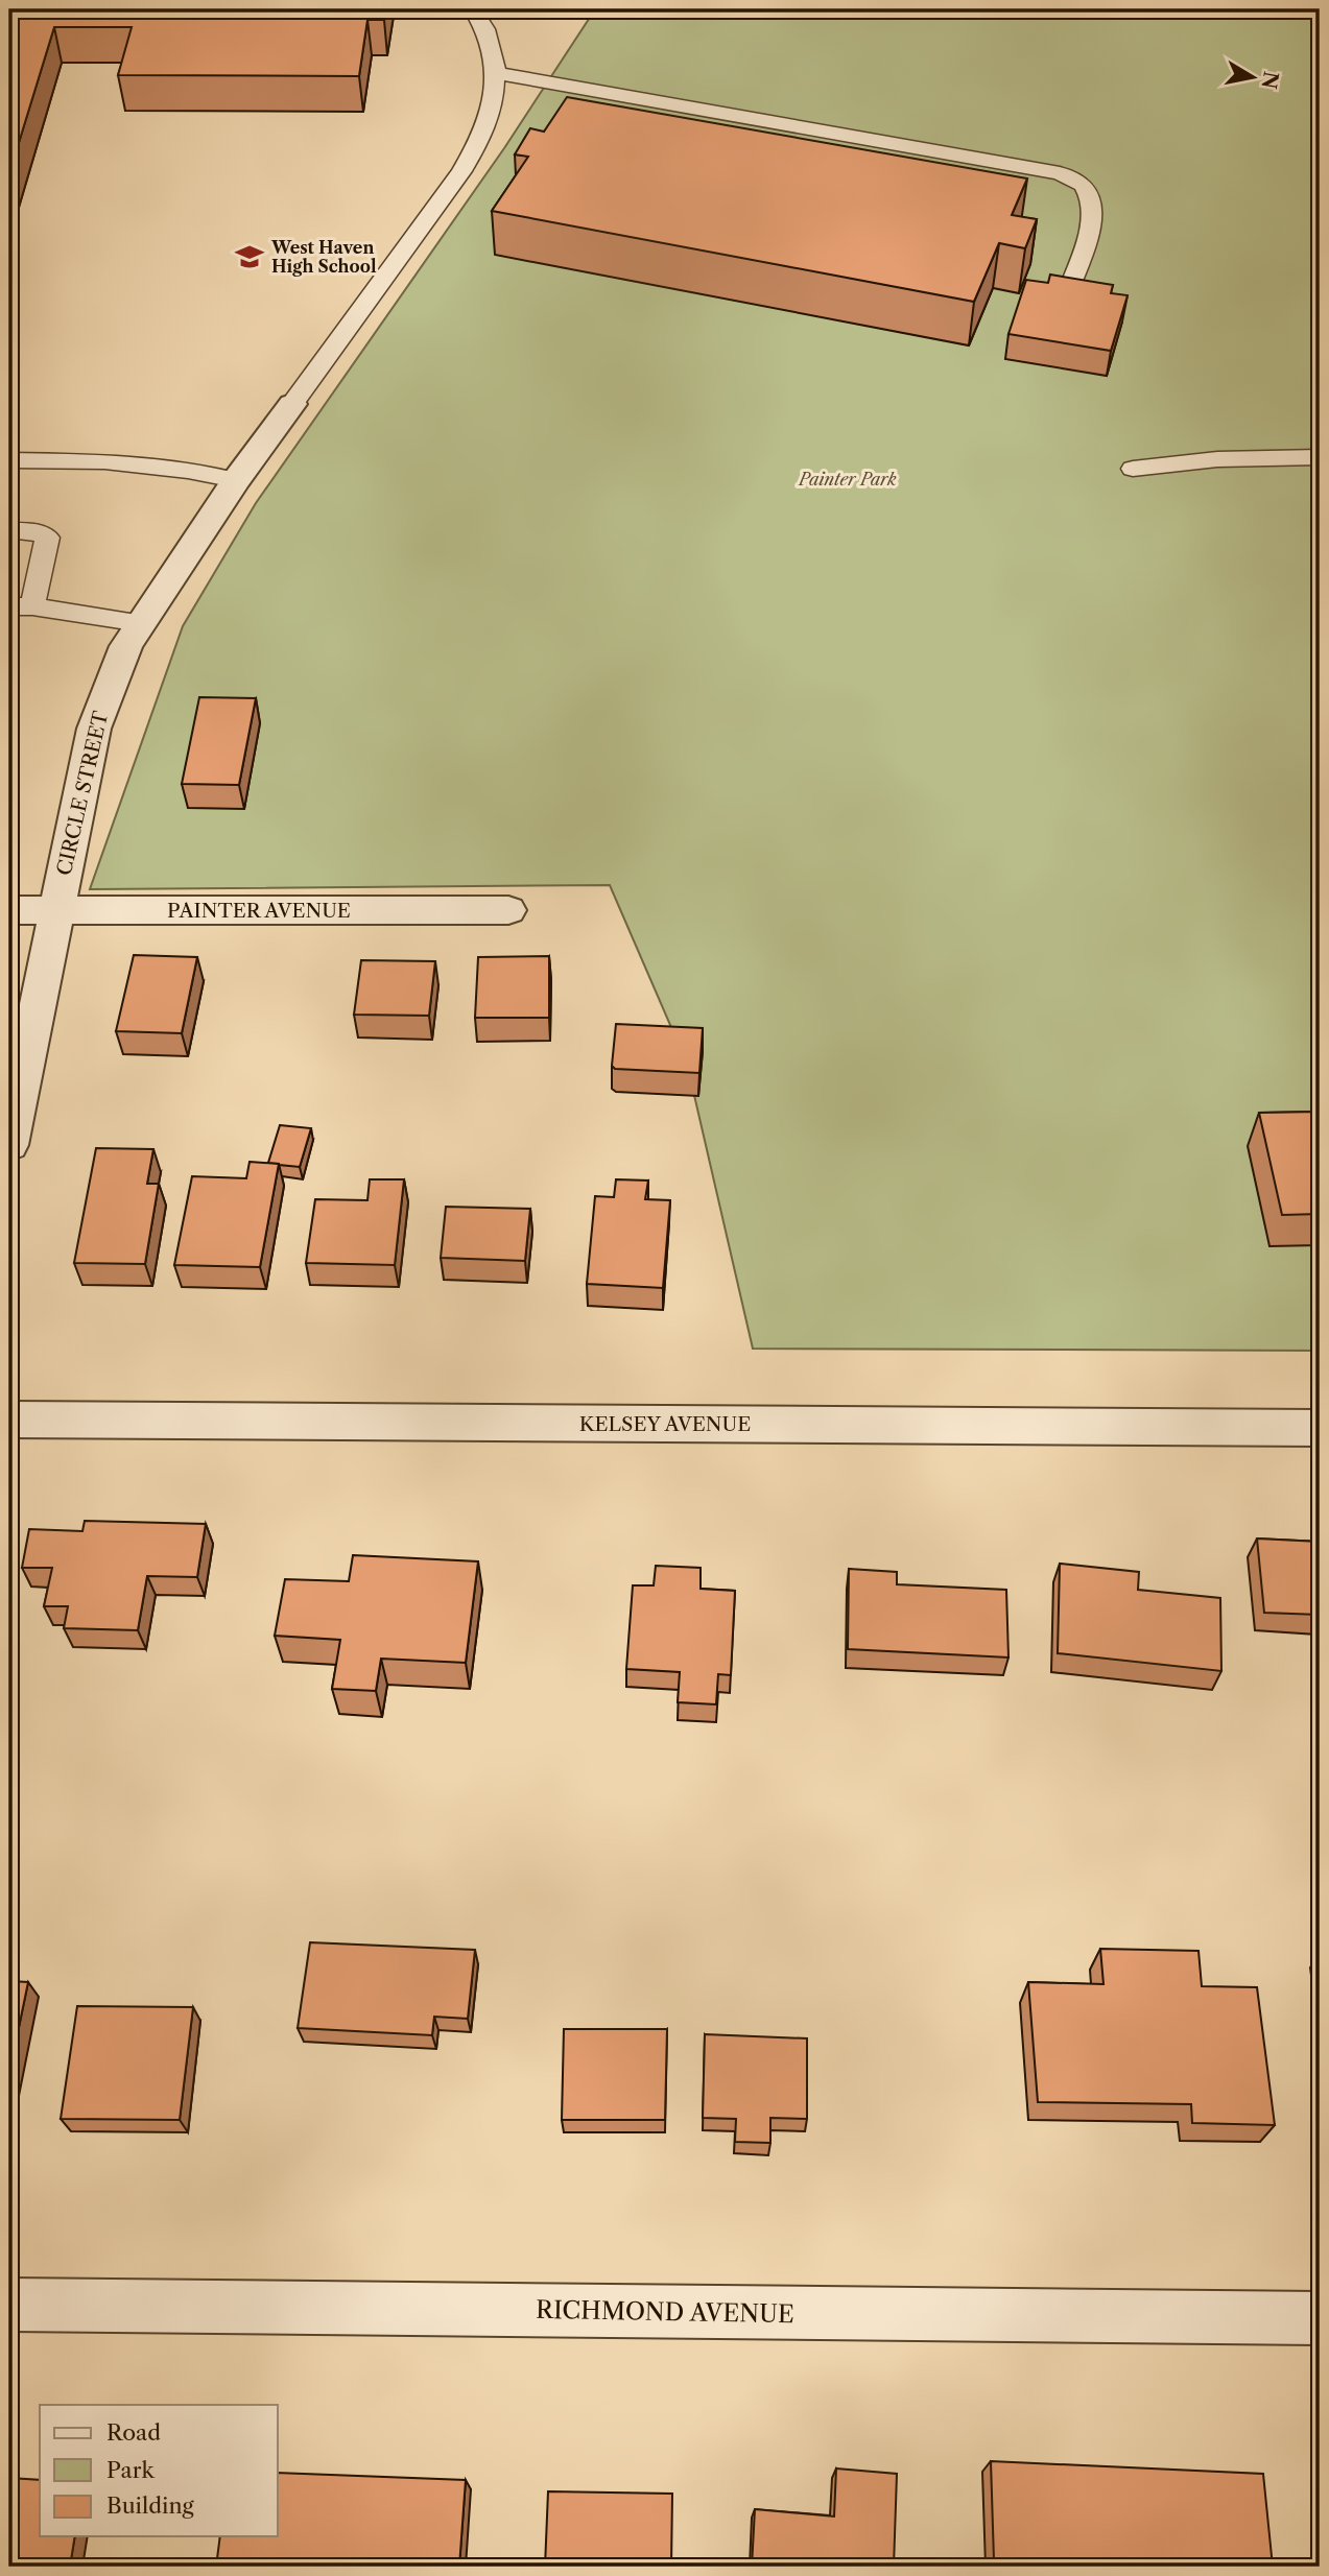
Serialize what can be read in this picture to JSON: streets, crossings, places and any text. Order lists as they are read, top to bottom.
{
  "streets": {
    "street": [
      "CIRCLE STREET",
      "PAINTER AVENUE",
      "KELSEY AVENUE",
      "RICHMOND AVENUE"
    ]
  },
  "crossings": [
    ["CIRCLE STREET", "PAINTER AVENUE"]
  ],
  "parks": ["Painter Park"],
  "places": {
    "school or university": ["West Haven High School"]
  },
  "legend": ["Road", "Park", "Building"],
  "north": "right"
}
